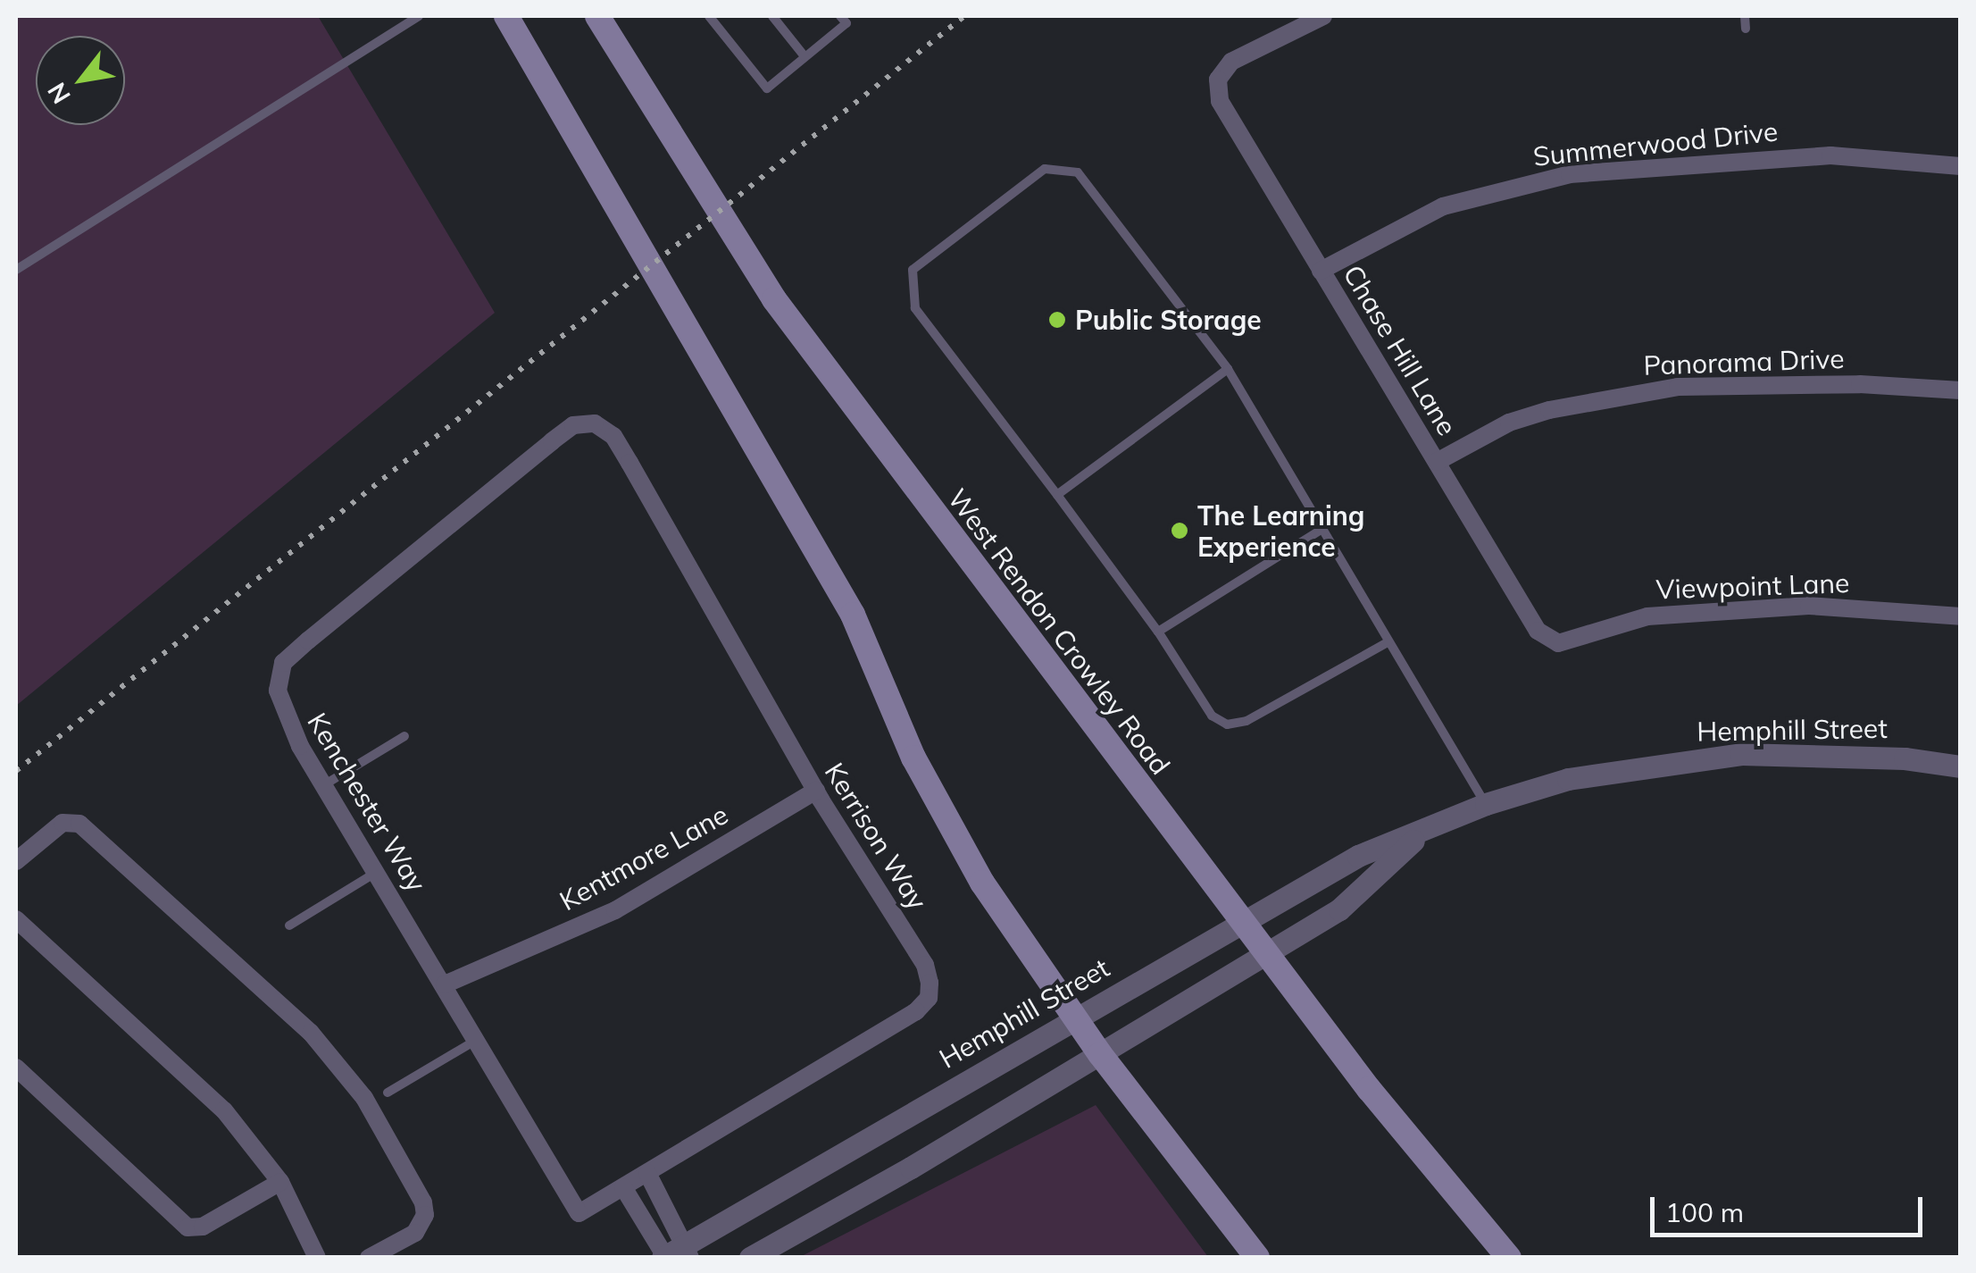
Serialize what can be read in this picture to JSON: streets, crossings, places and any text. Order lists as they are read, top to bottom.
{
  "streets": {
    "main road": ["West Rendon Crowley Road"],
    "street": [
      "Summerwood Drive",
      "Chase Hill Lane",
      "Panorama Drive",
      "Viewpoint Lane",
      "Hemphill Street",
      "Kenchester Way",
      "Kerrison Way",
      "Kentmore Lane"
    ]
  },
  "crossings": [
    ["Summerwood Drive", "Chase Hill Lane"],
    ["Chase Hill Lane", "Panorama Drive"],
    ["Chase Hill Lane", "Viewpoint Lane"],
    ["West Rendon Crowley Road", "Hemphill Street"],
    ["Kenchester Way", "Kerrison Way"],
    ["Kenchester Way", "Kentmore Lane"],
    ["Kerrison Way", "Kentmore Lane"]
  ],
  "places": ["Public Storage", "The Learning Experience"],
  "scale_bar": "100 m",
  "north": "bottom left"
}
